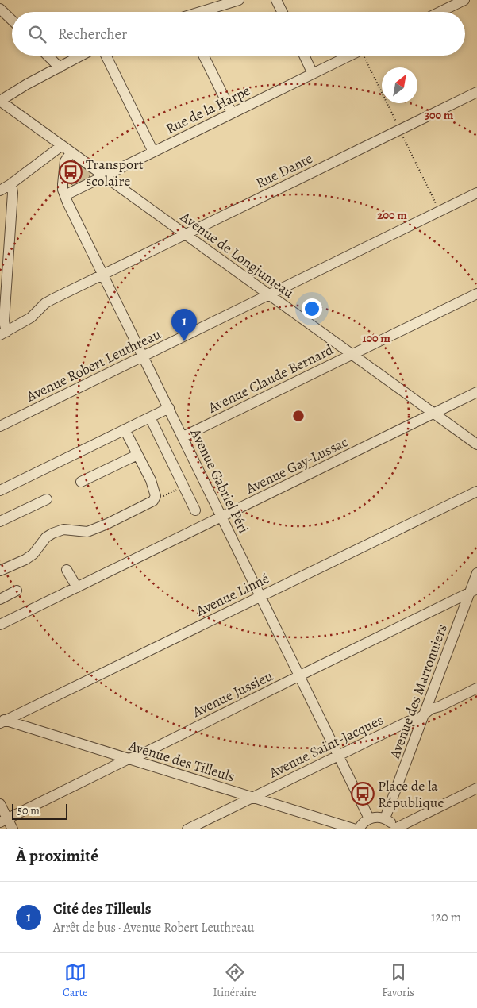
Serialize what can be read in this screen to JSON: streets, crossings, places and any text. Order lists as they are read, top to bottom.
{
  "streets": {
    "street": [
      "Rue de la Harpe",
      "Rue Dante",
      "Avenue de Longjumeau",
      "Avenue Robert Leuthreau",
      "Avenue Claude Bernard",
      "Avenue Gay-Lussac",
      "Avenue Gabriel Péri",
      "Avenue Linné",
      "Avenue des Marronniers",
      "Avenue Jussieu",
      "Avenue Saint-Jacques",
      "Avenue des Tilleuls"
    ]
  },
  "crossings": [
    ["Rue de la Harpe", "Avenue de Longjumeau"],
    ["Rue de la Harpe", "Avenue Gabriel Péri"],
    ["Rue Dante", "Avenue de Longjumeau"],
    ["Rue Dante", "Avenue Gabriel Péri"],
    ["Avenue de Longjumeau", "Avenue Robert Leuthreau"],
    ["Avenue de Longjumeau", "Avenue Claude Bernard"],
    ["Avenue de Longjumeau", "Avenue Gay-Lussac"],
    ["Avenue de Longjumeau", "Avenue Gabriel Péri"],
    ["Avenue Robert Leuthreau", "Avenue Gabriel Péri"],
    ["Avenue Claude Bernard", "Avenue Gabriel Péri"],
    ["Avenue Gay-Lussac", "Avenue Gabriel Péri"],
    ["Avenue Gabriel Péri", "Avenue Linné"],
    ["Avenue Gabriel Péri", "Avenue Jussieu"],
    ["Avenue Gabriel Péri", "Avenue Saint-Jacques"],
    ["Avenue Linné", "Avenue des Tilleuls"],
    ["Avenue des Marronniers", "Avenue Jussieu"],
    ["Avenue des Marronniers", "Avenue Saint-Jacques"],
    ["Avenue Jussieu", "Avenue des Tilleuls"],
    ["Avenue Saint-Jacques", "Avenue des Tilleuls"]
  ],
  "places": {
    "bus stop": ["Transport scolaire", "Place de la République"]
  },
  "scale_bar": "50 m",
  "north": "top right",
  "page": {
    "search": "Rechercher",
    "pins": "1",
    "scale": "50 m",
    "heading": "À proximité",
    "list": [
      {
        "mark": "1",
        "name": "Cité des Tilleuls",
        "note": "Arrêt de bus · Avenue Robert Leuthreau",
        "value": "120 m"
      }
    ],
    "nav": ["Carte", "Itinéraire", "Favoris"]
  },
  "rings": ["300 m", "200 m", "100 m"]
}
